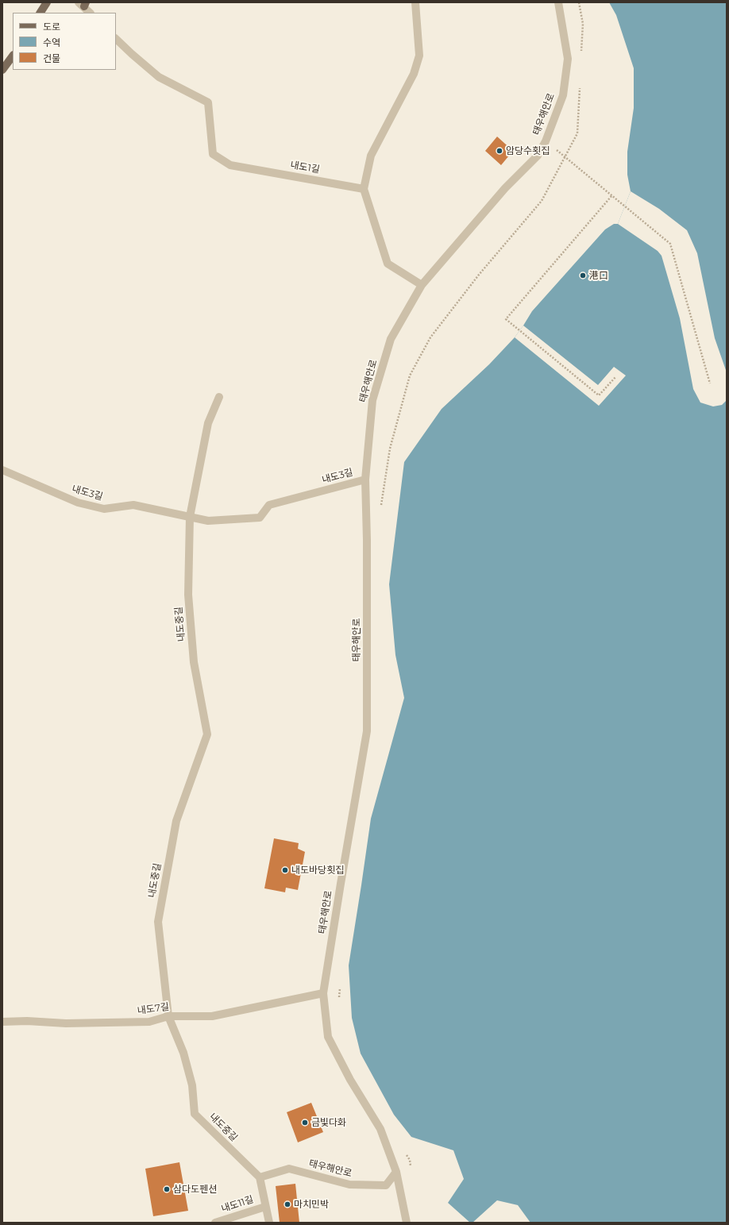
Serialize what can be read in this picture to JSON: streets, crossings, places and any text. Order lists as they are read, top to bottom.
{
  "streets": {
    "street": [
      "태우해안로",
      "내도1길",
      "내도3길",
      "내도중길",
      "내도7길",
      "내도11길"
    ]
  },
  "crossings": [
    ["태우해안로", "내도3길"],
    ["태우해안로", "내도중길"],
    ["태우해안로", "내도7길"],
    ["내도3길", "내도중길"],
    ["내도중길", "내도7길"]
  ],
  "places": [
    "암당수횟집",
    "港口",
    "내도바당횟집",
    "금빛다화",
    "삼다도펜션",
    "마치민박"
  ],
  "legend": ["도로", "수역", "건물"]
}
